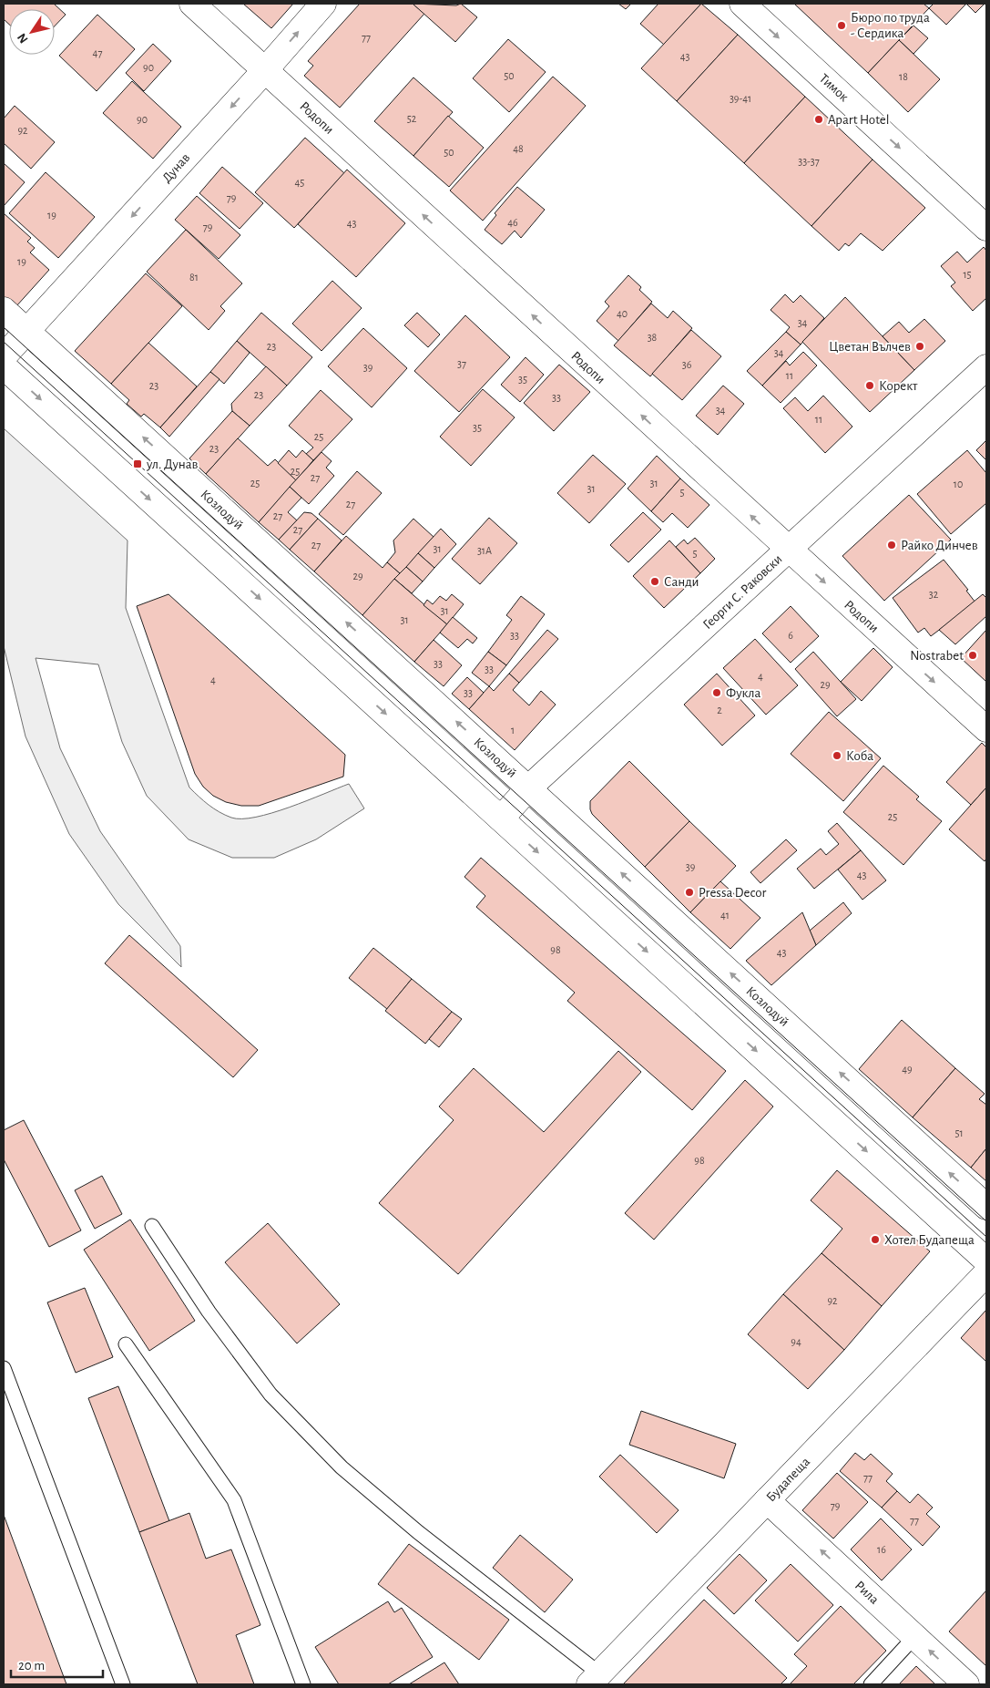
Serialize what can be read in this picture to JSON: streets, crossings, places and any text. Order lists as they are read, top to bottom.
{
  "streets": {
    "street": [
      "Тимок",
      "Родопи",
      "Дунав",
      "Козлодуй",
      "Георги С. Раковски",
      "Будапеща",
      "Рила"
    ]
  },
  "crossings": [
    ["Родопи", "Дунав"],
    ["Родопи", "Георги С. Раковски"],
    ["Дунав", "Козлодуй"],
    ["Козлодуй", "Георги С. Раковски"],
    ["Будапеща", "Рила"]
  ],
  "one_way": ["Тимок", "Рила"],
  "places": {
    "other": [
      "Бюро по труда - Сердика",
      "Apart Hotel",
      "Цветан Вълчев",
      "Корект",
      "Райко Динчев",
      "Санди",
      "Nostrabet",
      "Фукла",
      "Коба",
      "Pressa Decor",
      "Хотел Будапеща"
    ],
    "transit": ["ул. Дунав"]
  },
  "house_numbers": [
    "77",
    "47",
    "43",
    "90",
    "50",
    "18",
    "39-41",
    "52",
    "90",
    "92",
    "48",
    "50",
    "33-37",
    "45",
    "79",
    "19",
    "46",
    "43",
    "79",
    "19",
    "15",
    "81",
    "40",
    "34",
    "38",
    "23",
    "34",
    "37",
    "36",
    "39",
    "11",
    "35",
    "23",
    "23",
    "33",
    "34",
    "11",
    "35",
    "25",
    "23",
    "25",
    "27",
    "25",
    "31",
    "10",
    "31",
    "5",
    "27",
    "27",
    "27",
    "27",
    "31",
    "31А",
    "5",
    "29",
    "32",
    "31",
    "31",
    "33",
    "6",
    "33",
    "33",
    "4",
    "4",
    "29",
    "33",
    "2",
    "1",
    "25",
    "39",
    "43",
    "41",
    "98",
    "43",
    "49",
    "51",
    "98",
    "92",
    "94",
    "77",
    "79",
    "77",
    "16"
  ],
  "scale_bar": "20 m",
  "north": "bottom left"
}
